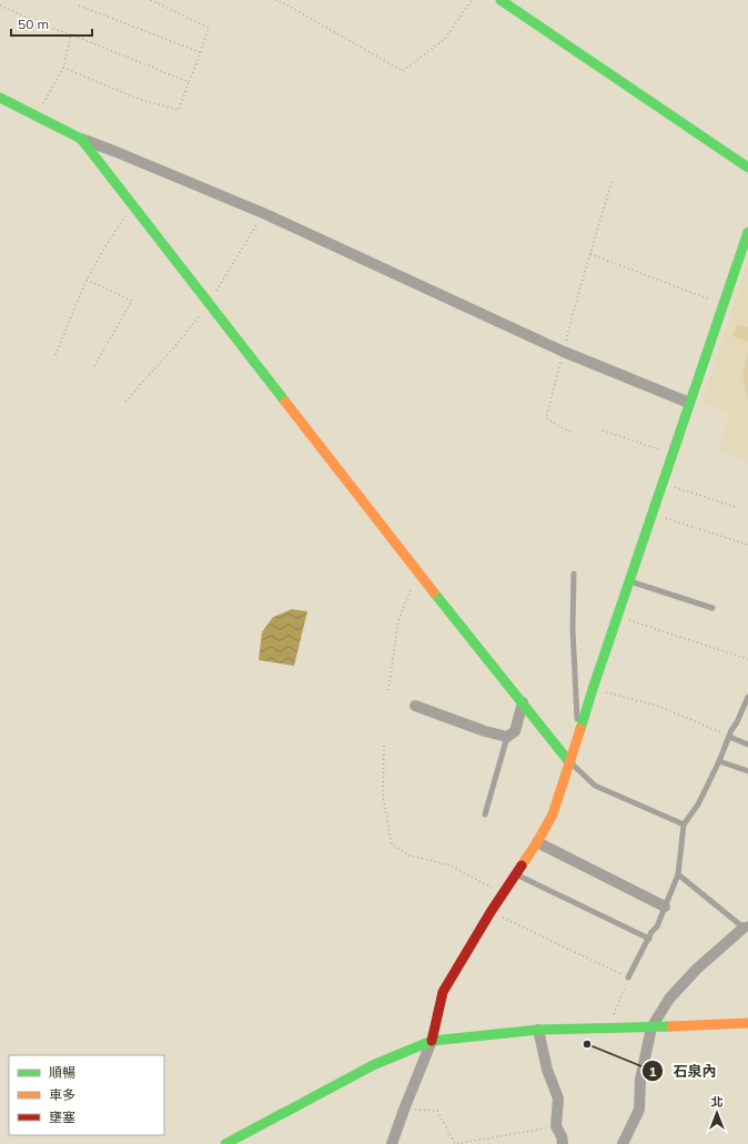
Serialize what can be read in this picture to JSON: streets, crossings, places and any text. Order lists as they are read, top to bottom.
{
  "places": ["石泉內"],
  "legend": ["順暢", "車多", "壅塞"],
  "scale_bar": "50 m",
  "north": "top"
}
